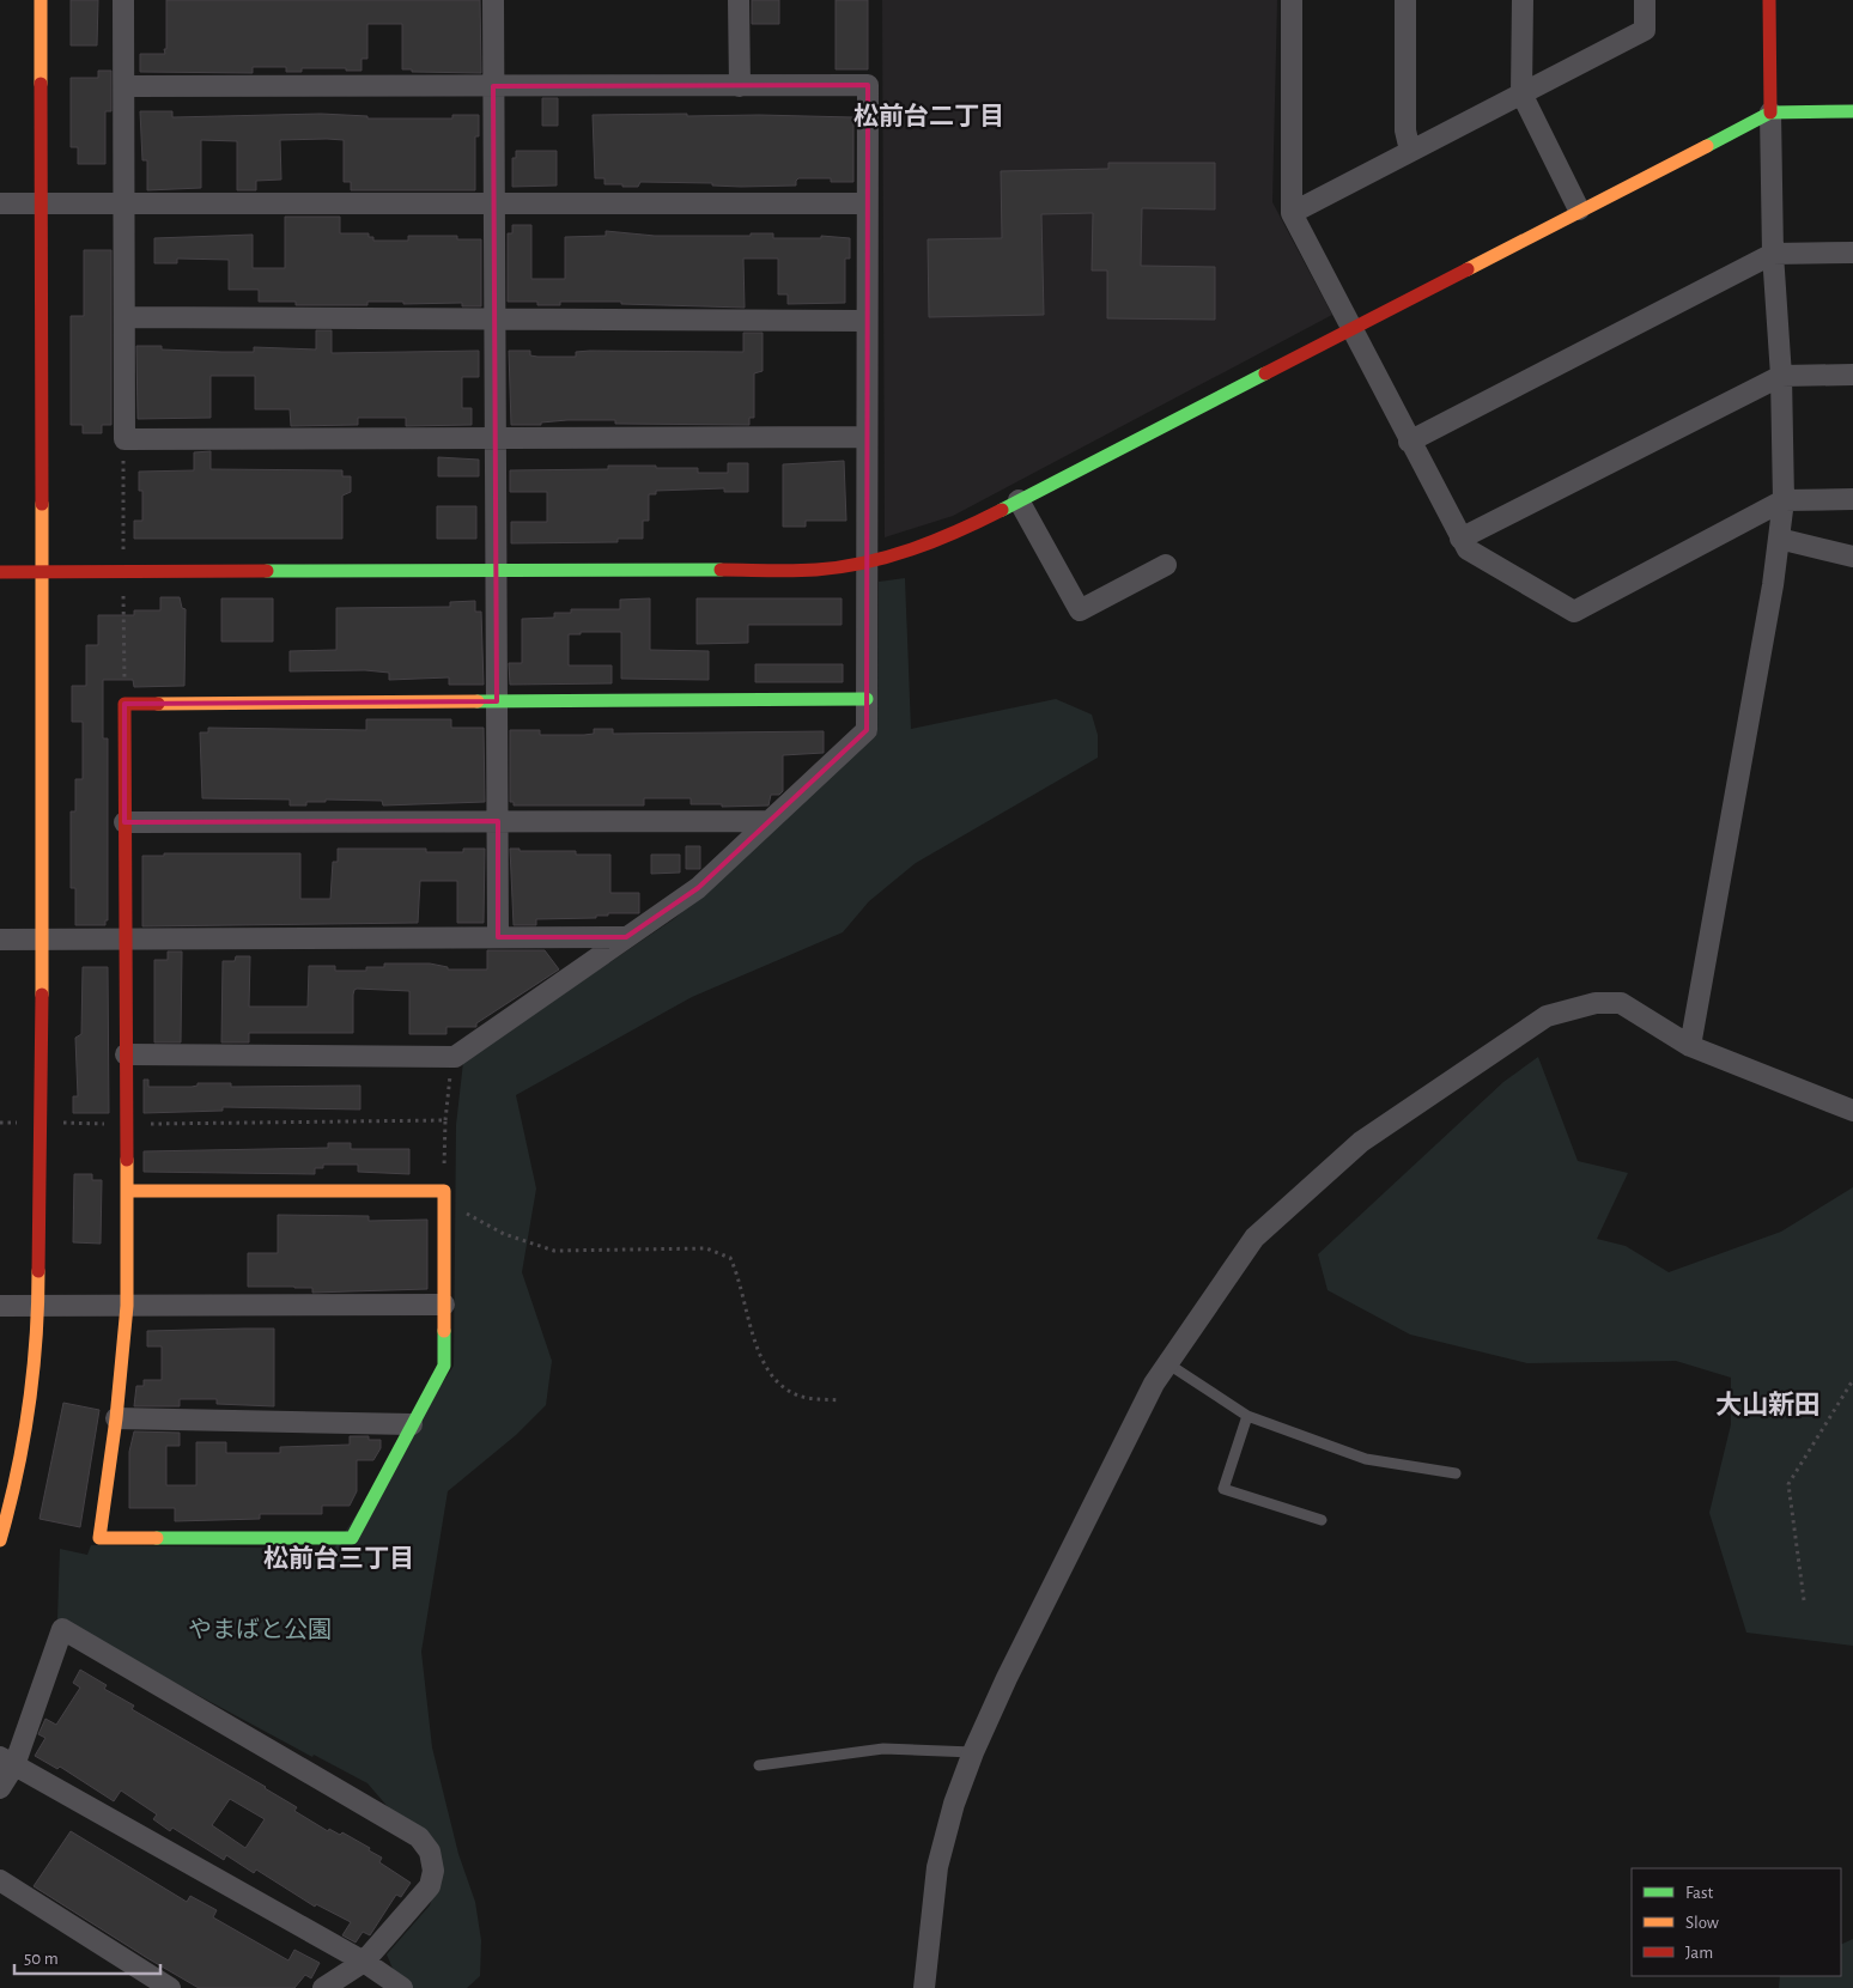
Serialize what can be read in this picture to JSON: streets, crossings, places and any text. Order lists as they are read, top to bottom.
{
  "districts": ["松前台二丁目", "大山新田", "松前台三丁目"],
  "parks": ["やまばと公園"],
  "legend": ["Fast", "Slow", "Jam"],
  "scale_bar": "50 m"
}
